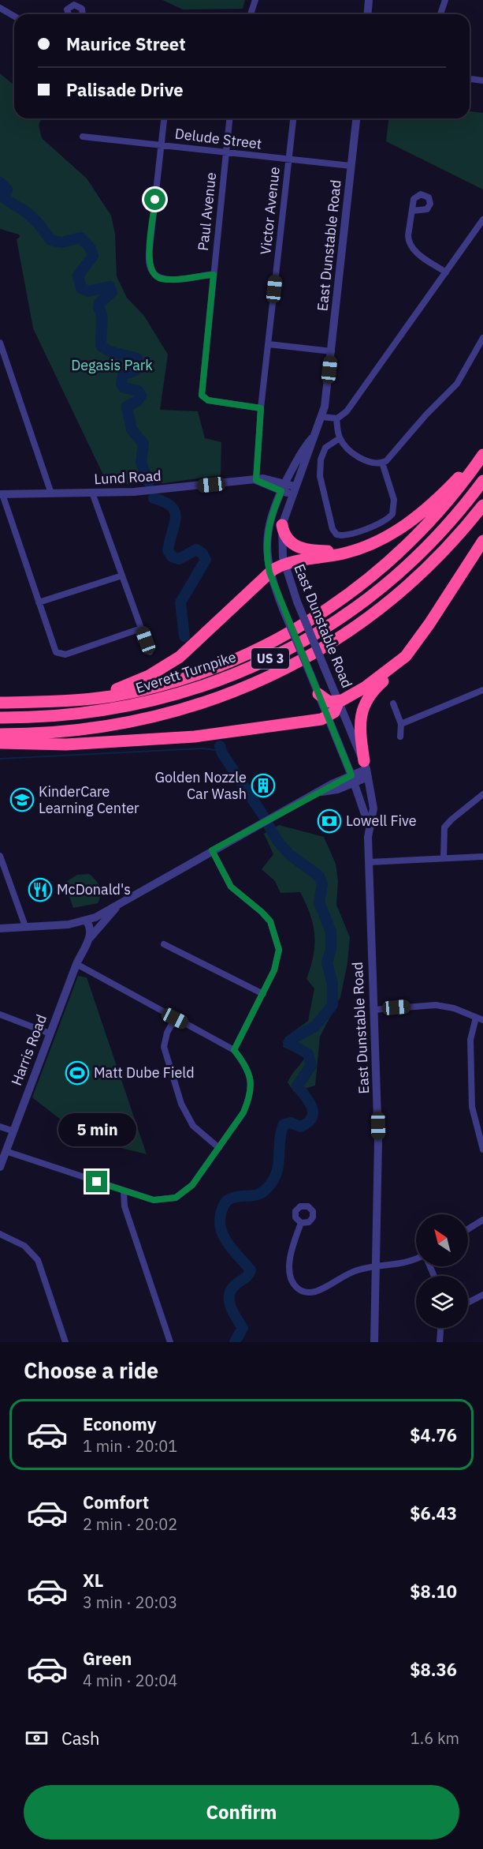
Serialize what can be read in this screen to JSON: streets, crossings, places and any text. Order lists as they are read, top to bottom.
{
  "streets": {
    "highway": ["US 3", "Everett Turnpike"],
    "street": [
      "Delude Street",
      "Victor Avenue",
      "Paul Avenue",
      "East Dunstable Road",
      "Lund Road",
      "Harris Road"
    ]
  },
  "crossings": [
    ["Delude Street", "Victor Avenue"],
    ["Delude Street", "Paul Avenue"],
    ["Delude Street", "East Dunstable Road"],
    ["Victor Avenue", "Paul Avenue"],
    ["Victor Avenue", "Lund Road"],
    ["East Dunstable Road", "Lund Road"],
    ["East Dunstable Road", "Harris Road"]
  ],
  "parks": ["Degasis Park"],
  "places": {
    "building": ["Golden Nozzle Car Wash"],
    "school or university": ["KinderCare Learning Center"],
    "bank": ["Lowell Five"],
    "restaurant": ["McDonald's"],
    "sports": ["Matt Dube Field"]
  },
  "north": "top left",
  "page": {
    "banner": ["Maurice Street", "Palisade Drive"],
    "bubble": "5 min",
    "heading": "Choose a ride",
    "list": [
      {
        "name": "Economy",
        "note": "1 min · 20:01",
        "value": "$4.76"
      },
      {
        "name": "Comfort",
        "note": "2 min · 20:02",
        "value": "$6.43"
      },
      {
        "name": "XL",
        "note": "3 min · 20:03",
        "value": "$8.10"
      },
      {
        "name": "Green",
        "note": "4 min · 20:04",
        "value": "$8.36"
      }
    ],
    "pay": ["Cash", "1.6 km"],
    "buttons": "Confirm"
  }
}
